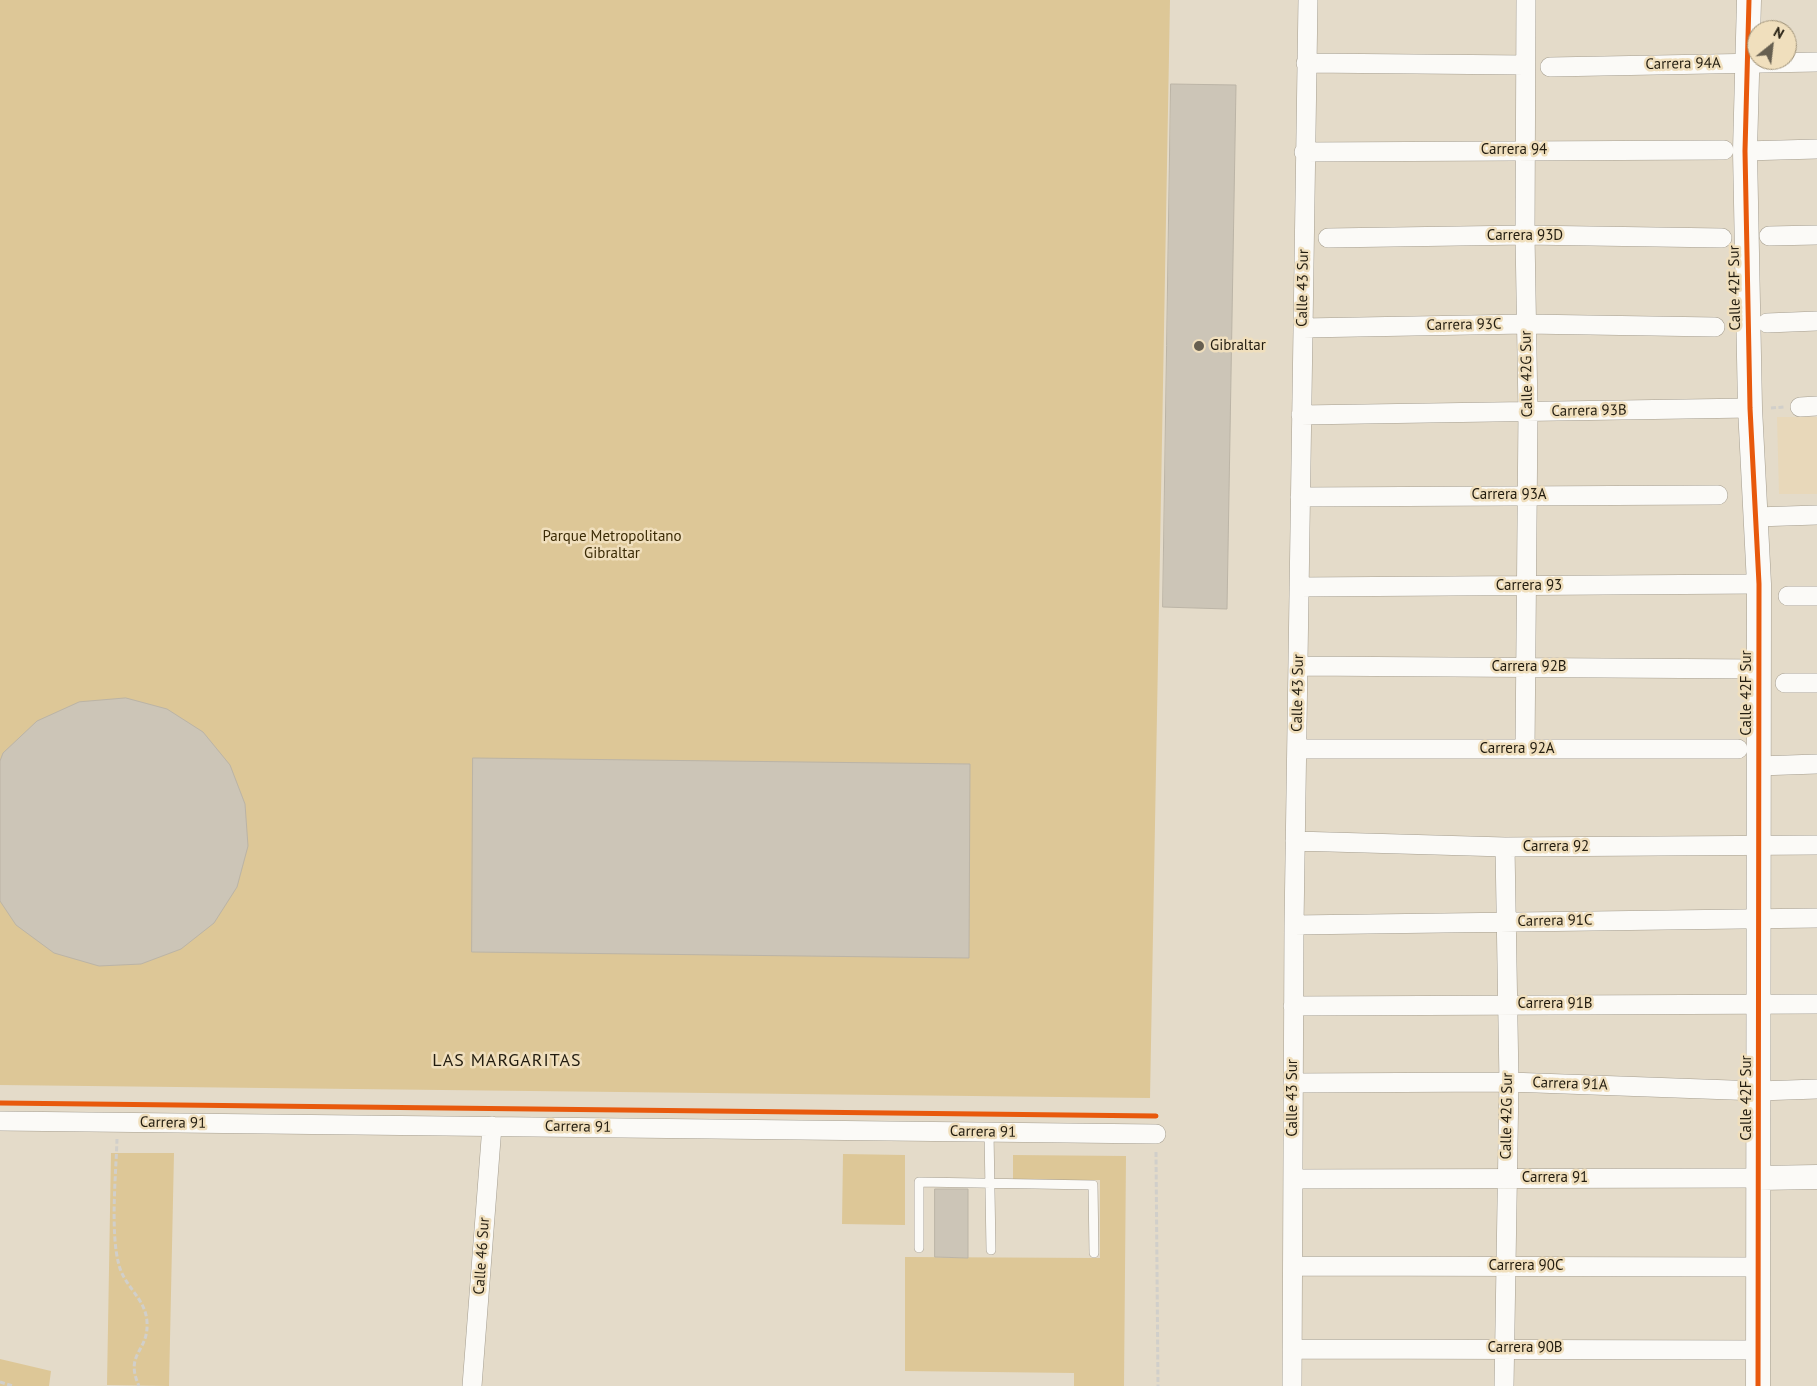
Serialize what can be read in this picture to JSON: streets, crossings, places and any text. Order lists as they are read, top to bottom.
{
  "streets": {
    "street": [
      "Carrera 94A",
      "Carrera 94",
      "Carrera 93D",
      "Calle 43 Sur",
      "Calle 42F Sur",
      "Carrera 93C",
      "Calle 42G Sur",
      "Carrera 93B",
      "Carrera 93A",
      "Carrera 93",
      "Carrera 92B",
      "Carrera 92A",
      "Carrera 92",
      "Carrera 91C",
      "Carrera 91B",
      "Carrera 91A",
      "Carrera 91",
      "Calle 46 Sur",
      "Carrera 90C",
      "Carrera 90B"
    ]
  },
  "crossings": [
    ["Carrera 94A", "Calle 42F Sur"],
    ["Carrera 94", "Calle 43 Sur"],
    ["Carrera 94", "Calle 42F Sur"],
    ["Carrera 94", "Calle 42G Sur"],
    ["Carrera 93D", "Calle 42G Sur"],
    ["Calle 43 Sur", "Carrera 93C"],
    ["Calle 43 Sur", "Carrera 93B"],
    ["Calle 43 Sur", "Carrera 93A"],
    ["Calle 43 Sur", "Carrera 93"],
    ["Calle 43 Sur", "Carrera 92B"],
    ["Calle 43 Sur", "Carrera 92A"],
    ["Calle 43 Sur", "Carrera 92"],
    ["Calle 43 Sur", "Carrera 91C"],
    ["Calle 43 Sur", "Carrera 91B"],
    ["Calle 43 Sur", "Carrera 91A"],
    ["Calle 43 Sur", "Carrera 91"],
    ["Calle 43 Sur", "Carrera 90C"],
    ["Calle 43 Sur", "Carrera 90B"],
    ["Calle 42F Sur", "Carrera 93B"],
    ["Calle 42F Sur", "Carrera 93"],
    ["Calle 42F Sur", "Carrera 92B"],
    ["Calle 42F Sur", "Carrera 92"],
    ["Calle 42F Sur", "Carrera 91C"],
    ["Calle 42F Sur", "Carrera 91B"],
    ["Calle 42F Sur", "Carrera 91A"],
    ["Calle 42F Sur", "Carrera 91"],
    ["Calle 42F Sur", "Carrera 90C"],
    ["Calle 42F Sur", "Carrera 90B"],
    ["Carrera 93C", "Calle 42G Sur"],
    ["Calle 42G Sur", "Carrera 93B"],
    ["Calle 42G Sur", "Carrera 93A"],
    ["Calle 42G Sur", "Carrera 93"],
    ["Calle 42G Sur", "Carrera 92B"],
    ["Calle 42G Sur", "Carrera 92A"],
    ["Calle 42G Sur", "Carrera 92"],
    ["Calle 42G Sur", "Carrera 91C"],
    ["Calle 42G Sur", "Carrera 91B"],
    ["Calle 42G Sur", "Carrera 91A"],
    ["Calle 42G Sur", "Carrera 91"],
    ["Calle 42G Sur", "Carrera 90C"],
    ["Calle 42G Sur", "Carrera 90B"],
    ["Carrera 91", "Calle 46 Sur"]
  ],
  "districts": ["LAS MARGARITAS"],
  "parks": ["Parque Metropolitano Gibraltar"],
  "places": ["Gibraltar"],
  "north": "top right"
}
